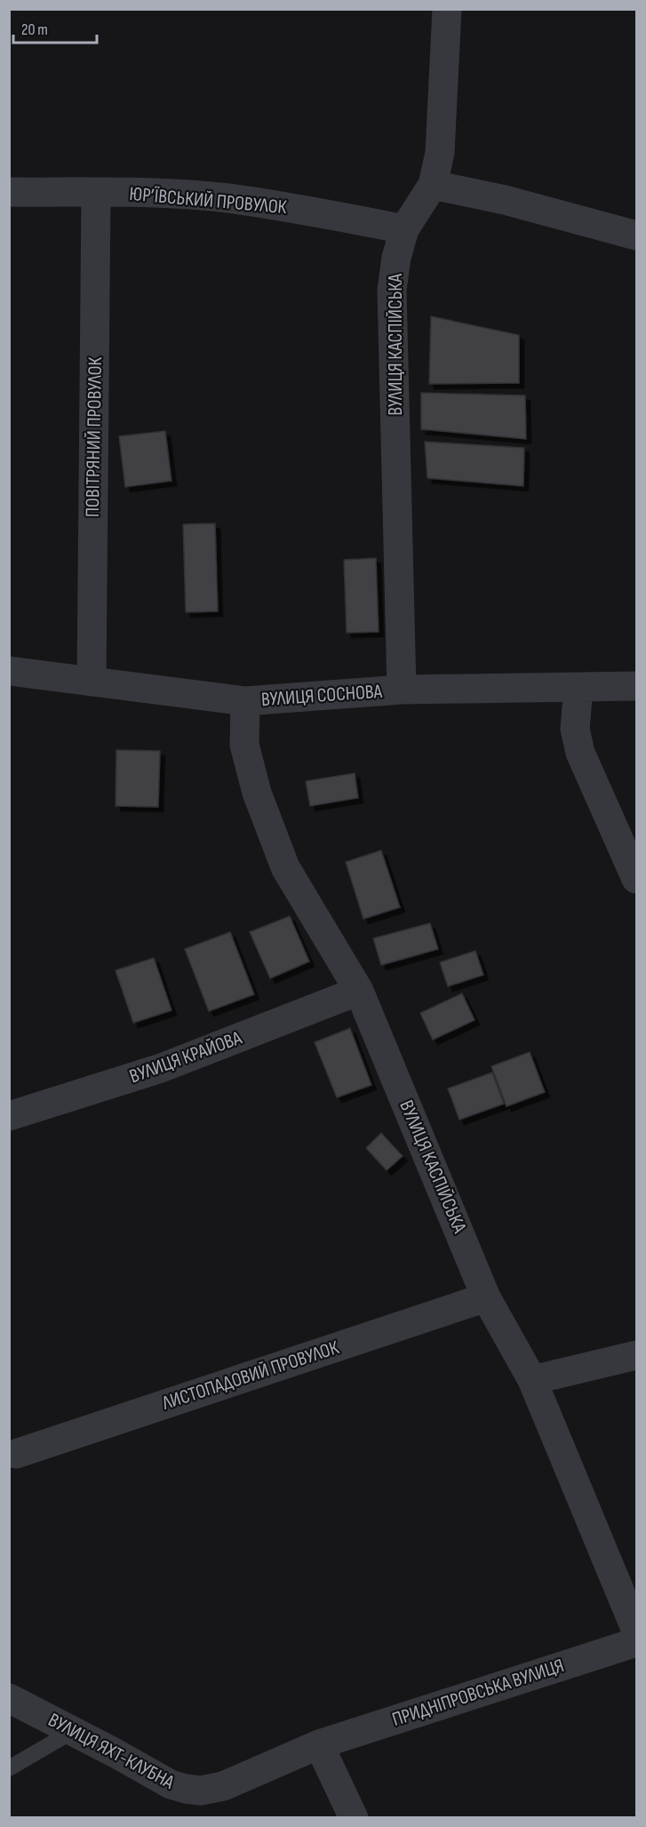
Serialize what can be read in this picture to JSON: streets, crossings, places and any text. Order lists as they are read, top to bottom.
{
  "streets": {
    "street": [
      "ЮР’ЇВСЬКИЙ ПРОВУЛОК",
      "ВУЛИЦЯ КАСПІЙСЬКА",
      "ПОВІТРЯНИЙ ПРОВУЛОК",
      "ВУЛИЦЯ СОСНОВА",
      "ВУЛИЦЯ КРАЙОВА",
      "ЛИСТОПАДОВИЙ ПРОВУЛОК",
      "ПРИДНІПРОВСЬКА ВУЛИЦЯ",
      "ВУЛИЦЯ ЯХТ-КЛУБНА"
    ]
  },
  "crossings": [
    ["ЮР’ЇВСЬКИЙ ПРОВУЛОК", "ВУЛИЦЯ КАСПІЙСЬКА"],
    ["ЮР’ЇВСЬКИЙ ПРОВУЛОК", "ПОВІТРЯНИЙ ПРОВУЛОК"],
    ["ВУЛИЦЯ КАСПІЙСЬКА", "ВУЛИЦЯ СОСНОВА"],
    ["ВУЛИЦЯ КАСПІЙСЬКА", "ВУЛИЦЯ КРАЙОВА"],
    ["ВУЛИЦЯ КАСПІЙСЬКА", "ЛИСТОПАДОВИЙ ПРОВУЛОК"],
    ["ПОВІТРЯНИЙ ПРОВУЛОК", "ВУЛИЦЯ СОСНОВА"],
    ["ПРИДНІПРОВСЬКА ВУЛИЦЯ", "ВУЛИЦЯ ЯХТ-КЛУБНА"]
  ],
  "scale_bar": "20 m"
}
